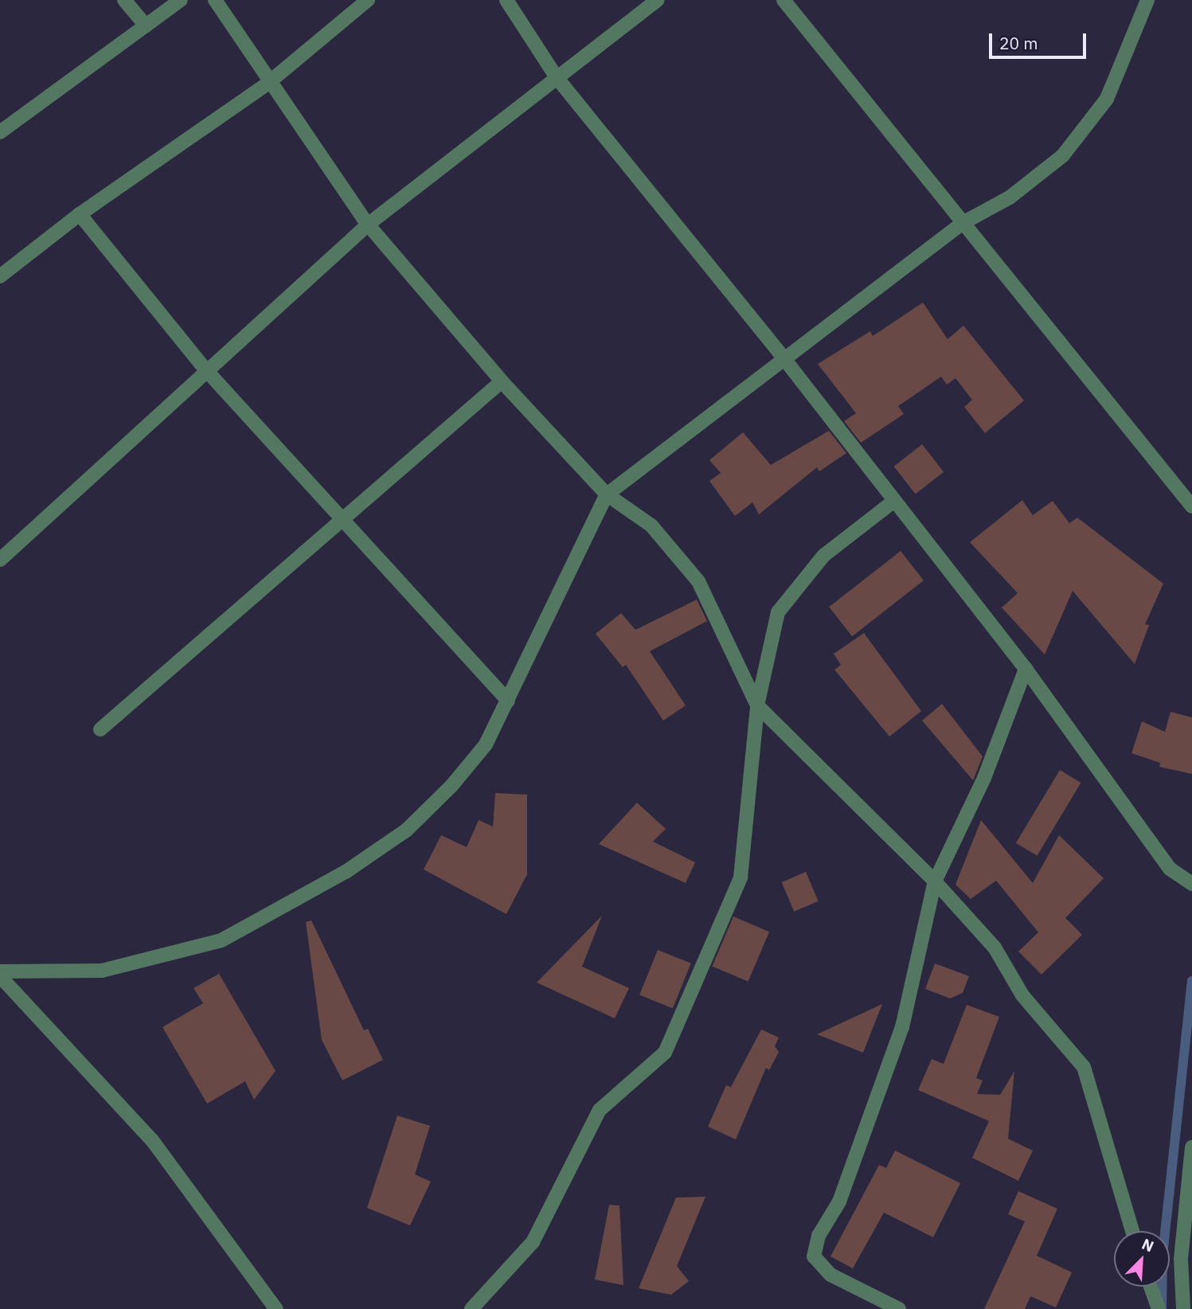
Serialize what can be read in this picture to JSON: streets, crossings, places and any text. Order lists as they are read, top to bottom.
{
  "scale_bar": "20 m",
  "north": "top right"
}
